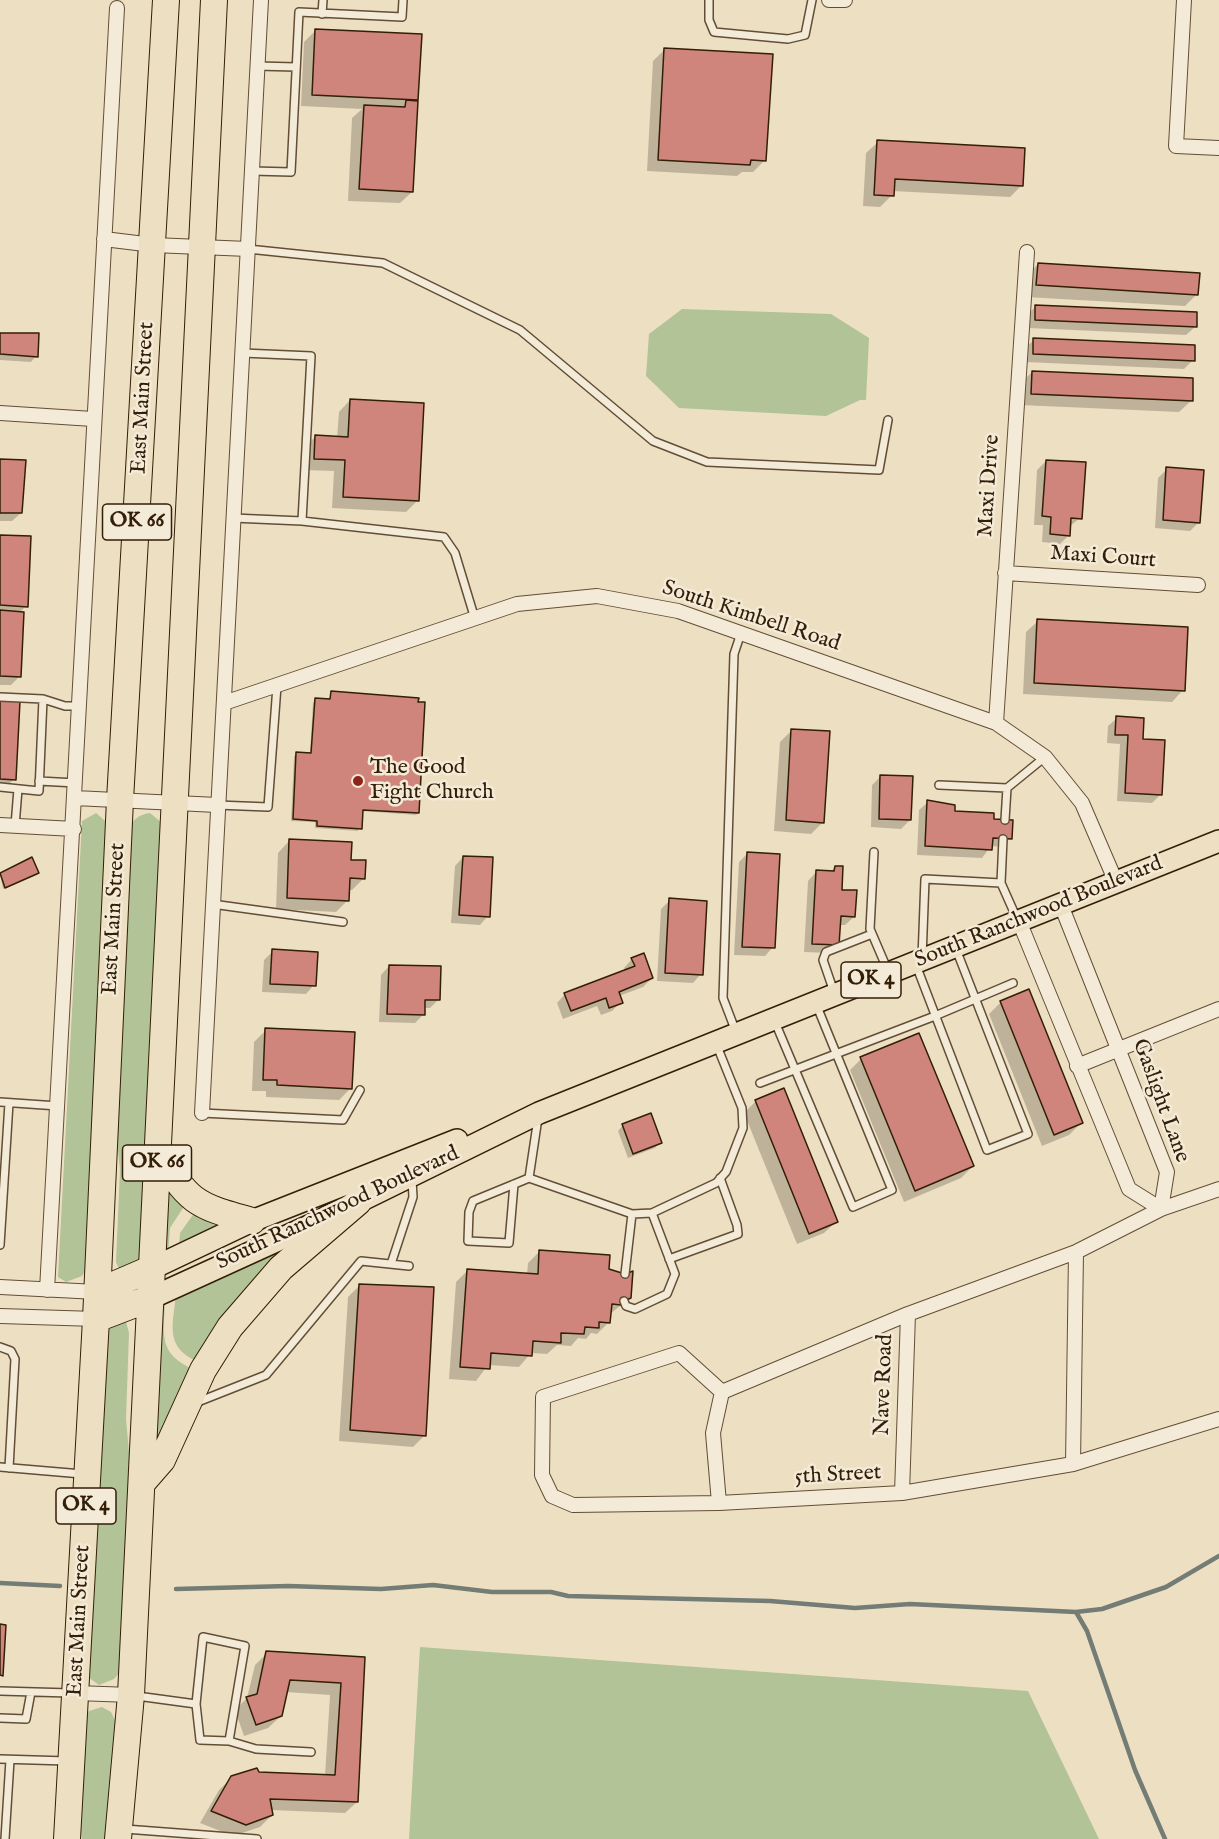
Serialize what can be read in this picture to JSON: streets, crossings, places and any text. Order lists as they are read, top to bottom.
{
  "streets": {
    "highway": ["East Main Street", "OK 66", "OK 4"],
    "main road": ["South Ranchwood Boulevard"],
    "street": [
      "Maxi Drive",
      "Maxi Court",
      "South Kimbell Road",
      "Gaslight Lane",
      "Nave Road",
      "5th Street"
    ]
  },
  "crossings": [
    ["East Main Street", "OK 4"],
    ["Maxi Drive", "Maxi Court"],
    ["Maxi Drive", "South Kimbell Road"],
    ["OK 66", "South Ranchwood Boulevard"],
    ["OK 66", "OK 4"],
    ["South Kimbell Road", "South Ranchwood Boulevard"],
    ["South Ranchwood Boulevard", "OK 4"],
    ["South Ranchwood Boulevard", "Gaslight Lane"],
    ["Nave Road", "5th Street"]
  ],
  "places": ["The Good Fight Church"]
}
